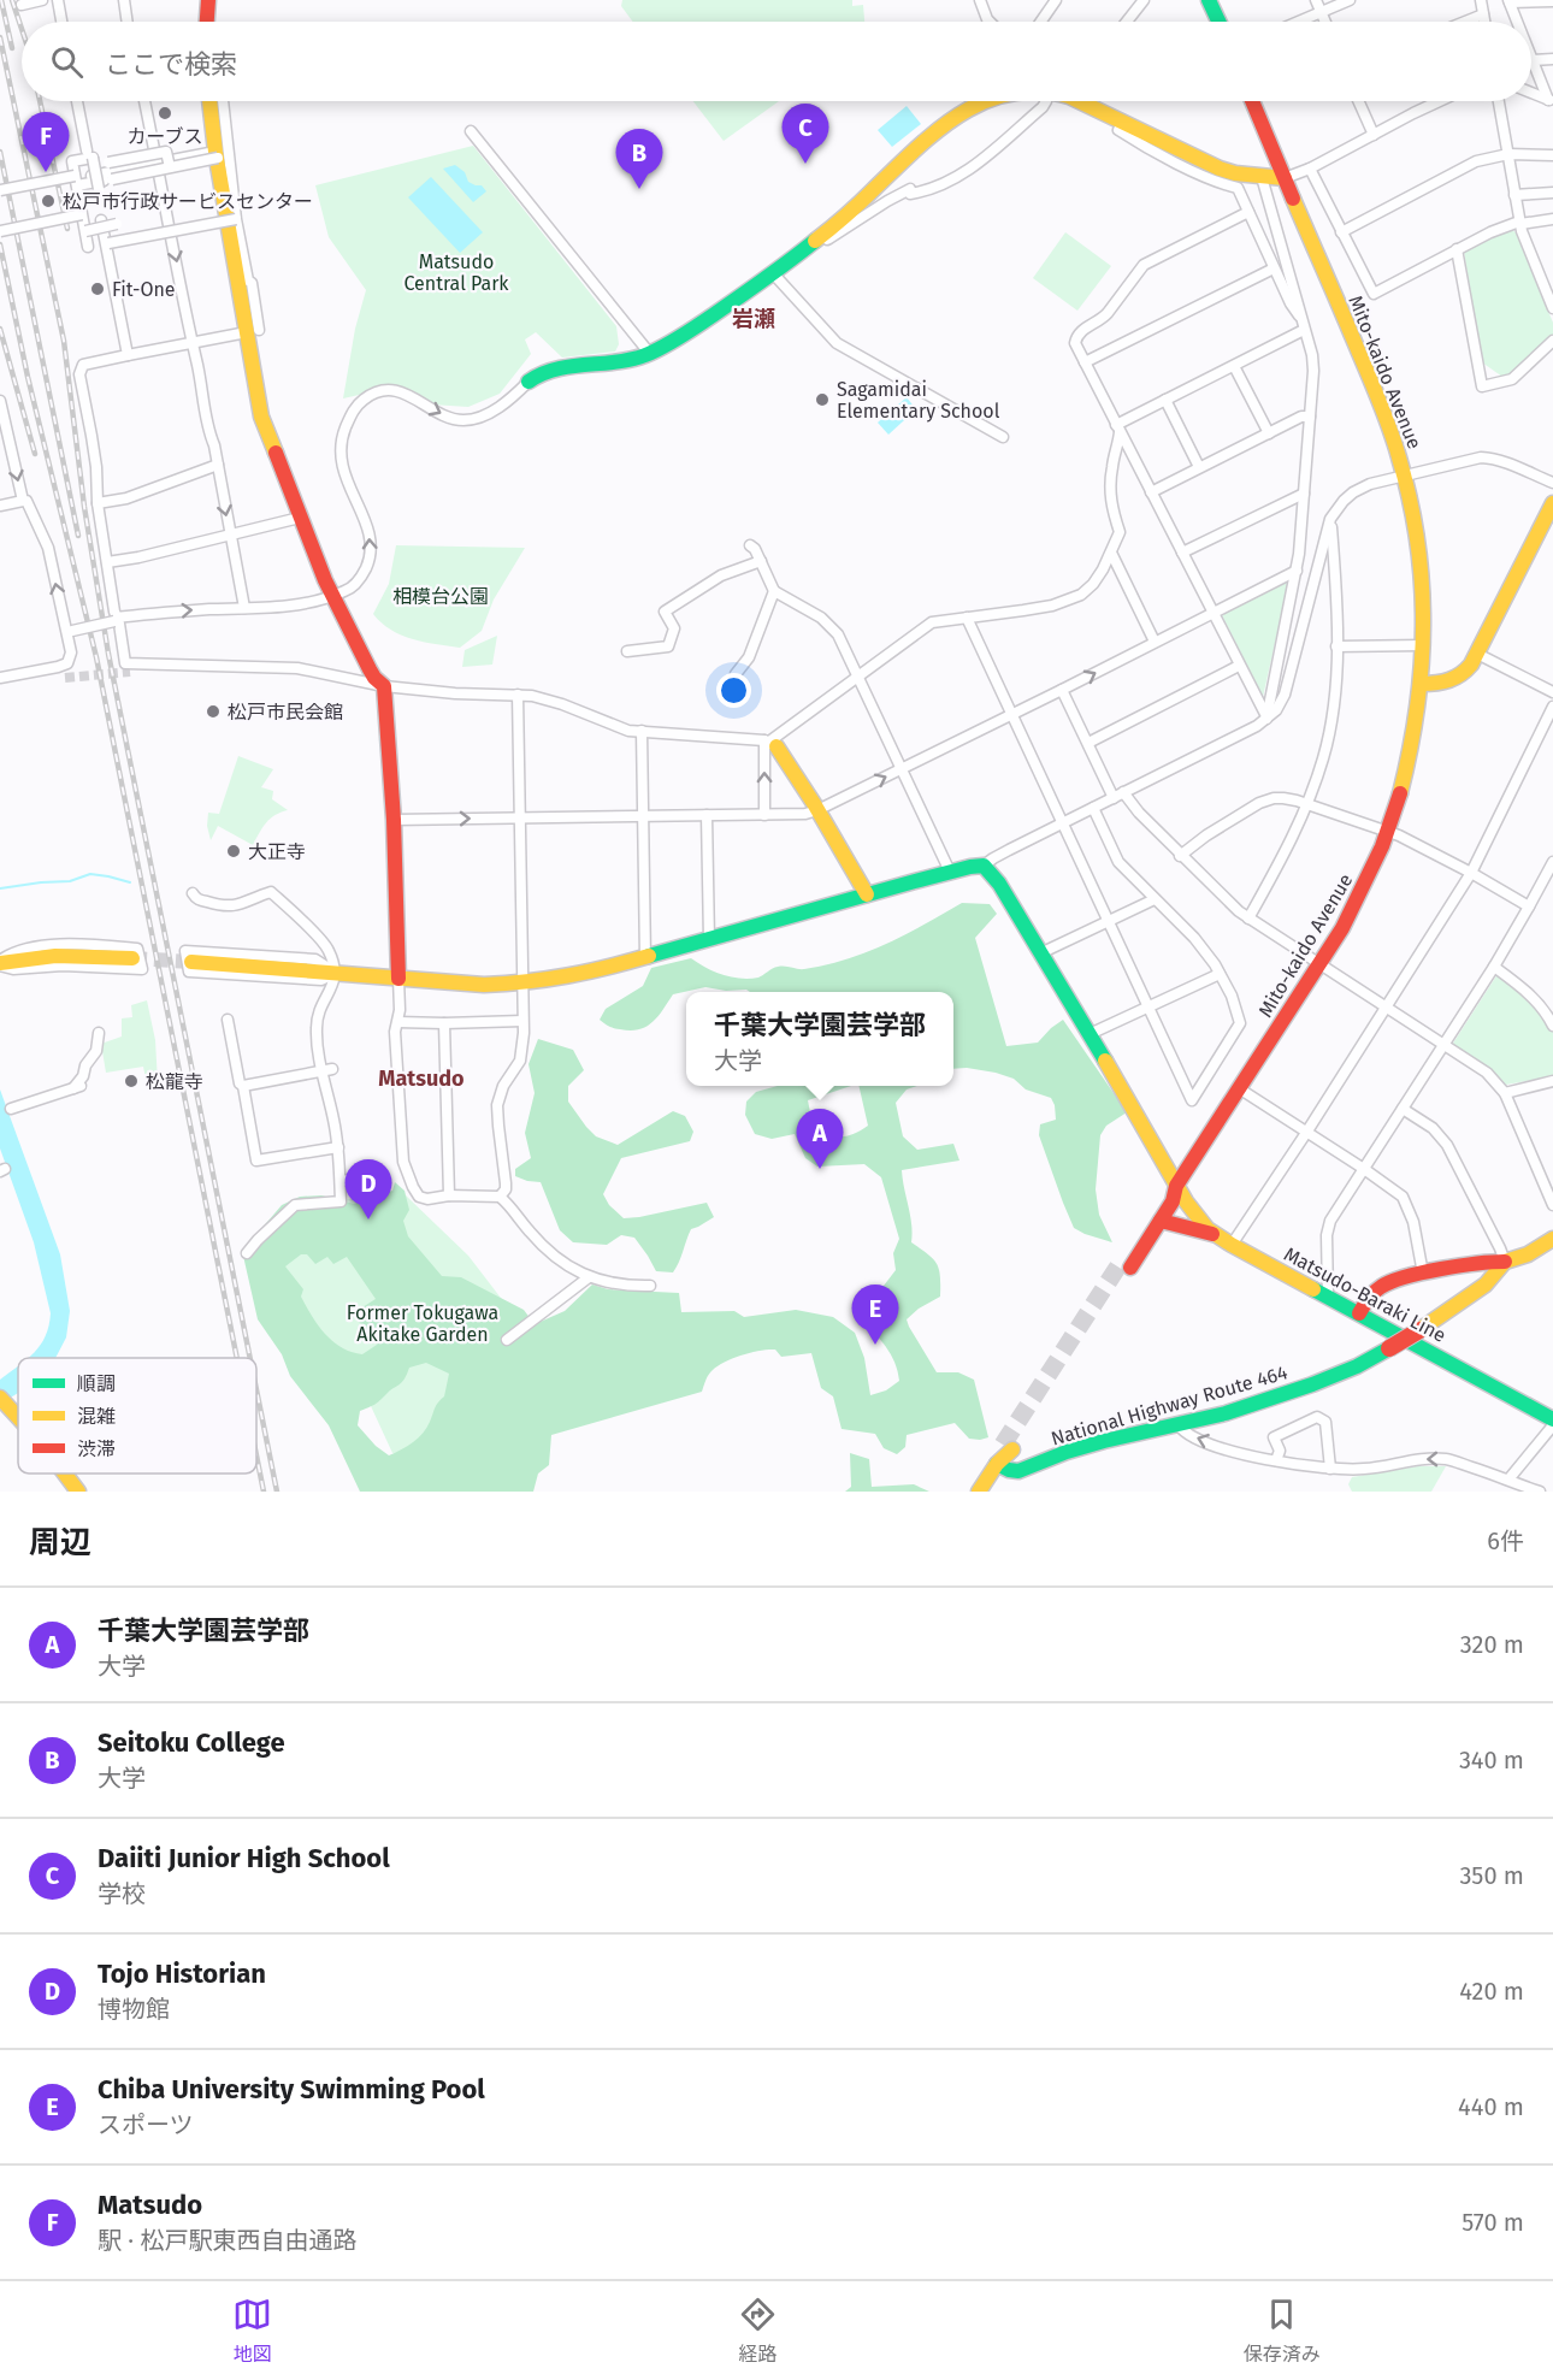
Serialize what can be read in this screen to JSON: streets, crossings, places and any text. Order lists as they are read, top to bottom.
{
  "streets": {
    "main road": ["Mito-kaido Avenue", "Matsudo-Baraki Line", "National Highway Route 464"]
  },
  "crossings": [
    ["Mito-kaido Avenue", "Matsudo-Baraki Line"]
  ],
  "districts": ["岩瀬", "Matsudo"],
  "parks": ["Matsudo Central Park", "相模台公園", "Former Tokugawa Akitake Garden"],
  "places": [
    "カーブス",
    "松戸市行政サービスセンター",
    "Fit-One",
    "Sagamidai Elementary School",
    "松戸市民会館",
    "大正寺",
    "松龍寺"
  ],
  "legend": ["順調", "混雑", "渋滞"],
  "page": {
    "search": "ここで検索",
    "pins": [
      "C",
      "F",
      "B",
      "A",
      "D",
      "E"
    ],
    "popup": ["千葉大学園芸学部", "大学"],
    "heading": ["周辺", "6件"],
    "list": [
      {
        "mark": "A",
        "name": "千葉大学園芸学部",
        "note": "大学",
        "value": "320 m"
      },
      {
        "mark": "B",
        "name": "Seitoku College",
        "note": "大学",
        "value": "340 m"
      },
      {
        "mark": "C",
        "name": "Daiiti Junior High School",
        "note": "学校",
        "value": "350 m"
      },
      {
        "mark": "D",
        "name": "Tojo Historian",
        "note": "博物館",
        "value": "420 m"
      },
      {
        "mark": "E",
        "name": "Chiba University Swimming Pool",
        "note": "スポーツ",
        "value": "440 m"
      },
      {
        "mark": "F",
        "name": "Matsudo",
        "note": "駅 · 松戸駅東西自由通路",
        "value": "570 m"
      }
    ],
    "nav": ["地図", "経路", "保存済み"]
  }
}
